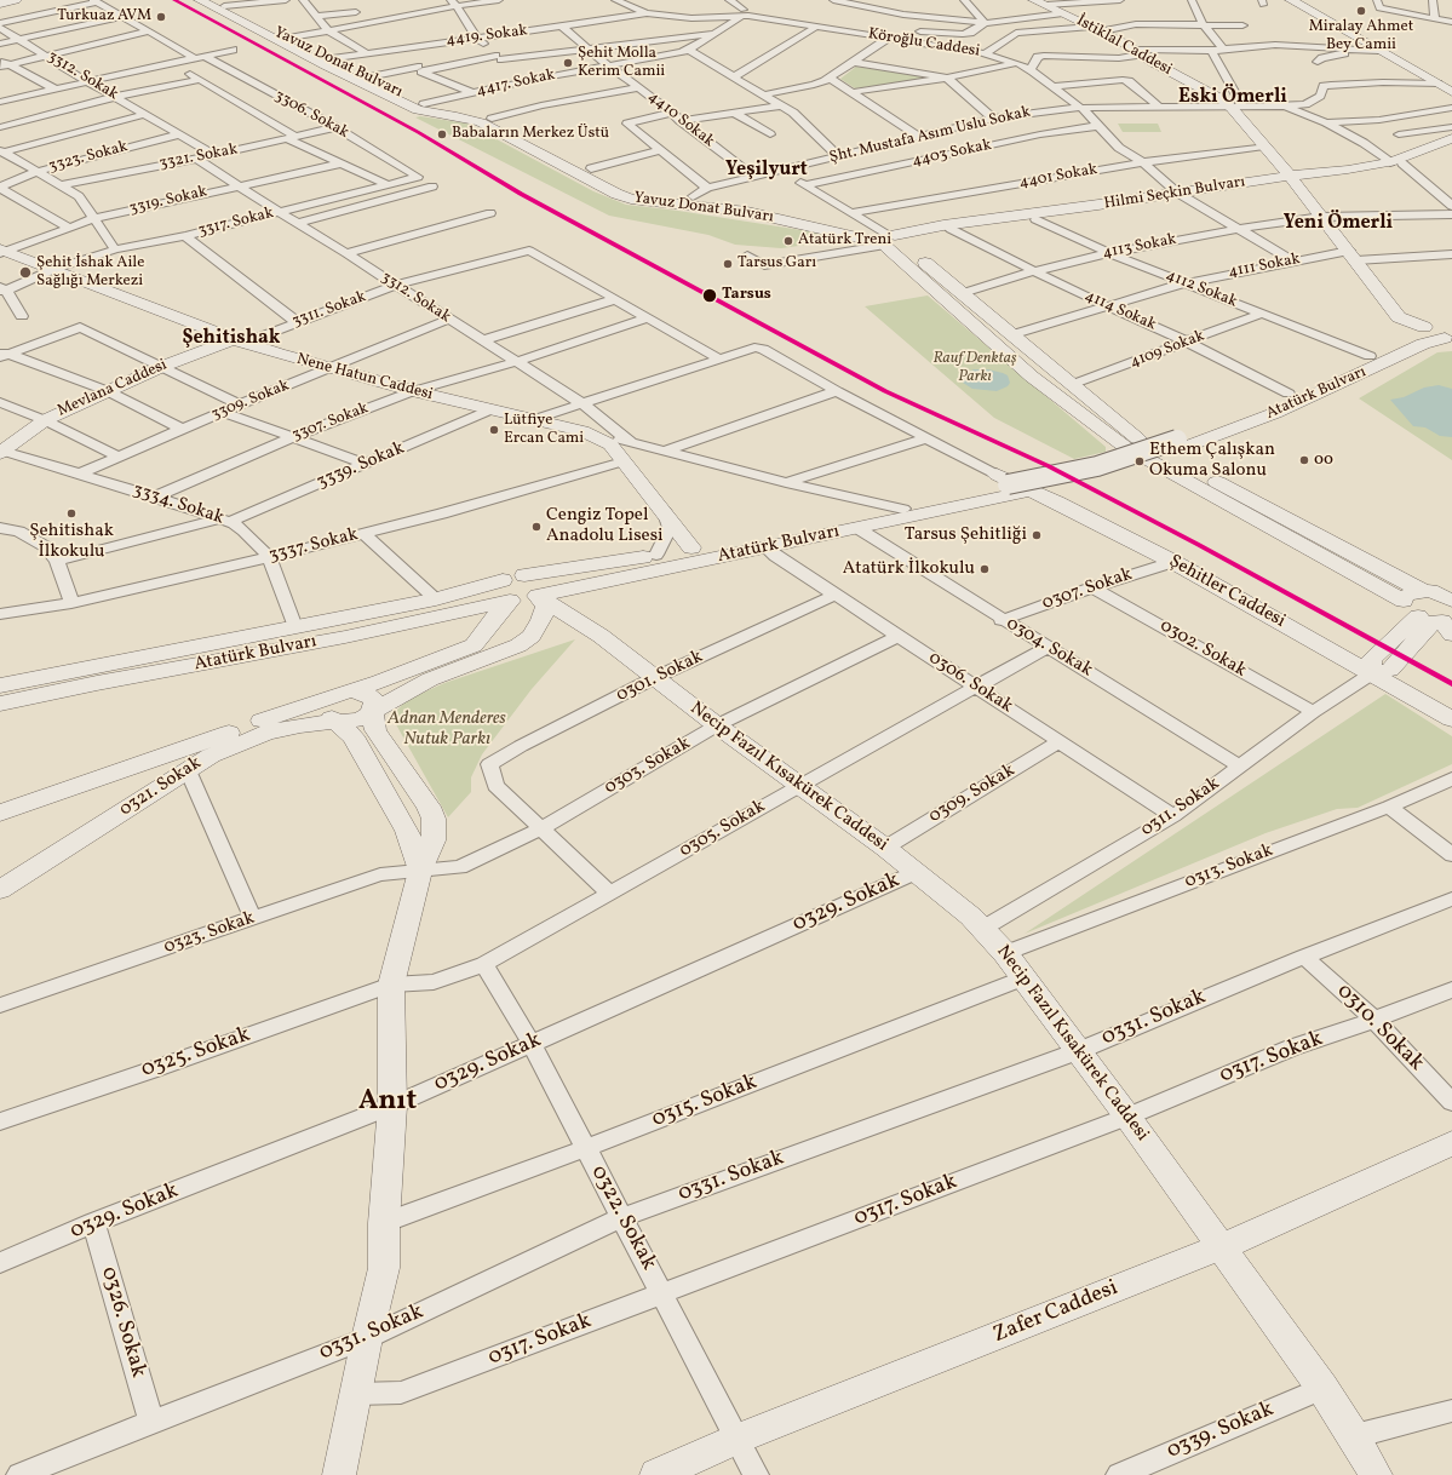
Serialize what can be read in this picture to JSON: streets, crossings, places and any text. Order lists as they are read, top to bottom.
{
  "streets": {
    "street": [
      "4419. Sokak",
      "Köroğlu Caddesi",
      "İstiklal Caddesi",
      "Yavuz Donat Bulvarı",
      "3312. Sokak",
      "4417. Sokak",
      "3306. Sokak",
      "4410 Sokak",
      "Şht. Mustafa Asım Uslu Sokak",
      "4403 Sokak",
      "3323. Sokak",
      "3321. Sokak",
      "4401 Sokak",
      "Hilmi Seçkin Bulvarı",
      "3319. Sokak",
      "3317. Sokak",
      "4113 Sokak",
      "4111 Sokak",
      "4112 Sokak",
      "3311. Sokak",
      "4114 Sokak",
      "4109 Sokak",
      "Nene Hatun Caddesi",
      "Mevlana Caddesi",
      "Atatürk Bulvarı",
      "3309. Sokak",
      "3307. Sokak",
      "3339. Sokak",
      "3334. Sokak",
      "3337. Sokak",
      "0307. Sokak",
      "Şehitler Caddesi",
      "0304. Sokak",
      "0302. Sokak",
      "0301. Sokak",
      "0306. Sokak",
      "0303. Sokak",
      "Necip Fazıl Kısakürek Caddesi",
      "0321. Sokak",
      "0309. Sokak",
      "0311. Sokak",
      "0305. Sokak",
      "0313. Sokak",
      "0329. Sokak",
      "0323. Sokak",
      "0331. Sokak",
      "0310. Sokak",
      "0325. Sokak",
      "0317. Sokak",
      "0315. Sokak",
      "0322. Sokak",
      "Zafer Caddesi",
      "0326. Sokak",
      "0339. Sokak"
    ]
  },
  "crossings": [
    ["4419. Sokak", "Köroğlu Caddesi"],
    ["4419. Sokak", "Yavuz Donat Bulvarı"],
    ["4419. Sokak", "4417. Sokak"],
    ["4419. Sokak", "4410 Sokak"],
    ["Köroğlu Caddesi", "4417. Sokak"],
    ["Köroğlu Caddesi", "Şht. Mustafa Asım Uslu Sokak"],
    ["Köroğlu Caddesi", "4403 Sokak"],
    ["Köroğlu Caddesi", "4401 Sokak"],
    ["Köroğlu Caddesi", "Hilmi Seçkin Bulvarı"],
    ["Köroğlu Caddesi", "4113 Sokak"],
    ["Köroğlu Caddesi", "4111 Sokak"],
    ["İstiklal Caddesi", "Şht. Mustafa Asım Uslu Sokak"],
    ["İstiklal Caddesi", "4401 Sokak"],
    ["İstiklal Caddesi", "Hilmi Seçkin Bulvarı"],
    ["İstiklal Caddesi", "4113 Sokak"],
    ["İstiklal Caddesi", "4111 Sokak"],
    ["İstiklal Caddesi", "Atatürk Bulvarı"],
    ["Yavuz Donat Bulvarı", "4417. Sokak"],
    ["Yavuz Donat Bulvarı", "Şht. Mustafa Asım Uslu Sokak"],
    ["Yavuz Donat Bulvarı", "Hilmi Seçkin Bulvarı"],
    ["3312. Sokak", "3323. Sokak"],
    ["3312. Sokak", "3321. Sokak"],
    ["3312. Sokak", "3319. Sokak"],
    ["3312. Sokak", "3317. Sokak"],
    ["3312. Sokak", "3311. Sokak"],
    ["3312. Sokak", "3309. Sokak"],
    ["3312. Sokak", "3307. Sokak"],
    ["4417. Sokak", "4410 Sokak"],
    ["3306. Sokak", "3321. Sokak"],
    ["3306. Sokak", "3317. Sokak"],
    ["4410 Sokak", "Şht. Mustafa Asım Uslu Sokak"],
    ["Hilmi Seçkin Bulvarı", "4112 Sokak"],
    ["Hilmi Seçkin Bulvarı", "4114 Sokak"],
    ["3319. Sokak", "Nene Hatun Caddesi"],
    ["3317. Sokak", "Nene Hatun Caddesi"],
    ["4113 Sokak", "4112 Sokak"],
    ["4113 Sokak", "4114 Sokak"],
    ["4111 Sokak", "4112 Sokak"],
    ["4111 Sokak", "4114 Sokak"],
    ["4112 Sokak", "4109 Sokak"],
    ["4112 Sokak", "Atatürk Bulvarı"],
    ["3311. Sokak", "Nene Hatun Caddesi"],
    ["3311. Sokak", "Mevlana Caddesi"],
    ["4114 Sokak", "4109 Sokak"],
    ["4114 Sokak", "Atatürk Bulvarı"],
    ["Nene Hatun Caddesi", "Mevlana Caddesi"],
    ["Nene Hatun Caddesi", "3309. Sokak"],
    ["Nene Hatun Caddesi", "3307. Sokak"],
    ["Nene Hatun Caddesi", "3339. Sokak"],
    ["Nene Hatun Caddesi", "3337. Sokak"],
    ["Mevlana Caddesi", "3334. Sokak"],
    ["Atatürk Bulvarı", "3334. Sokak"],
    ["Atatürk Bulvarı", "Şehitler Caddesi"],
    ["Atatürk Bulvarı", "0304. Sokak"],
    ["Atatürk Bulvarı", "0306. Sokak"],
    ["Atatürk Bulvarı", "Necip Fazıl Kısakürek Caddesi"],
    ["3309. Sokak", "3334. Sokak"],
    ["3307. Sokak", "3334. Sokak"],
    ["3339. Sokak", "3334. Sokak"],
    ["3334. Sokak", "3337. Sokak"],
    ["0307. Sokak", "Şehitler Caddesi"],
    ["0307. Sokak", "0304. Sokak"],
    ["0307. Sokak", "0302. Sokak"],
    ["Şehitler Caddesi", "0311. Sokak"],
    ["0304. Sokak", "0311. Sokak"],
    ["0304. Sokak", "0305. Sokak"],
    ["0302. Sokak", "0311. Sokak"],
    ["0301. Sokak", "0306. Sokak"],
    ["0301. Sokak", "0303. Sokak"],
    ["0301. Sokak", "Necip Fazıl Kısakürek Caddesi"],
    ["0306. Sokak", "0303. Sokak"],
    ["0306. Sokak", "0309. Sokak"],
    ["0306. Sokak", "0311. Sokak"],
    ["0306. Sokak", "0305. Sokak"],
    ["0303. Sokak", "Necip Fazıl Kısakürek Caddesi"],
    ["0303. Sokak", "0323. Sokak"],
    ["Necip Fazıl Kısakürek Caddesi", "0309. Sokak"],
    ["Necip Fazıl Kısakürek Caddesi", "0311. Sokak"],
    ["Necip Fazıl Kısakürek Caddesi", "0305. Sokak"],
    ["Necip Fazıl Kısakürek Caddesi", "0313. Sokak"],
    ["Necip Fazıl Kısakürek Caddesi", "0329. Sokak"],
    ["Necip Fazıl Kısakürek Caddesi", "0331. Sokak"],
    ["Necip Fazıl Kısakürek Caddesi", "0317. Sokak"],
    ["Necip Fazıl Kısakürek Caddesi", "0315. Sokak"],
    ["Necip Fazıl Kısakürek Caddesi", "Zafer Caddesi"],
    ["Necip Fazıl Kısakürek Caddesi", "0339. Sokak"],
    ["0305. Sokak", "0325. Sokak"],
    ["0305. Sokak", "0322. Sokak"],
    ["0329. Sokak", "0322. Sokak"],
    ["0329. Sokak", "0326. Sokak"],
    ["0331. Sokak", "0310. Sokak"],
    ["0331. Sokak", "0322. Sokak"],
    ["0331. Sokak", "0326. Sokak"],
    ["0310. Sokak", "0317. Sokak"],
    ["0317. Sokak", "0322. Sokak"],
    ["0315. Sokak", "0322. Sokak"],
    ["0322. Sokak", "Zafer Caddesi"]
  ],
  "districts": [
    "Eski Ömerli",
    "Yeşilyurt",
    "Yeni Ömerli",
    "Şehitishak",
    "Anıt"
  ],
  "parks": ["Rauf Denktaş Parkı", "Adnan Menderes Nutuk Parkı"],
  "places": [
    "Miralay Ahmet Bey Camii",
    "Turkuaz AVM",
    "Şehit Molla Kerim Camii",
    "Babaların Merkez Üstü",
    "Atatürk Treni",
    "Tarsus Garı",
    "Şehit İshak Aile Sağlığı Merkezi",
    "Tarsus",
    "Lütfiye Ercan Cami",
    "oo",
    "Ethem Çalışkan Okuma Salonu",
    "Şehitishak İlkokulu",
    "Cengiz Topel Anadolu Lisesi",
    "Tarsus Şehitliği",
    "Atatürk İlkokulu"
  ]
}
